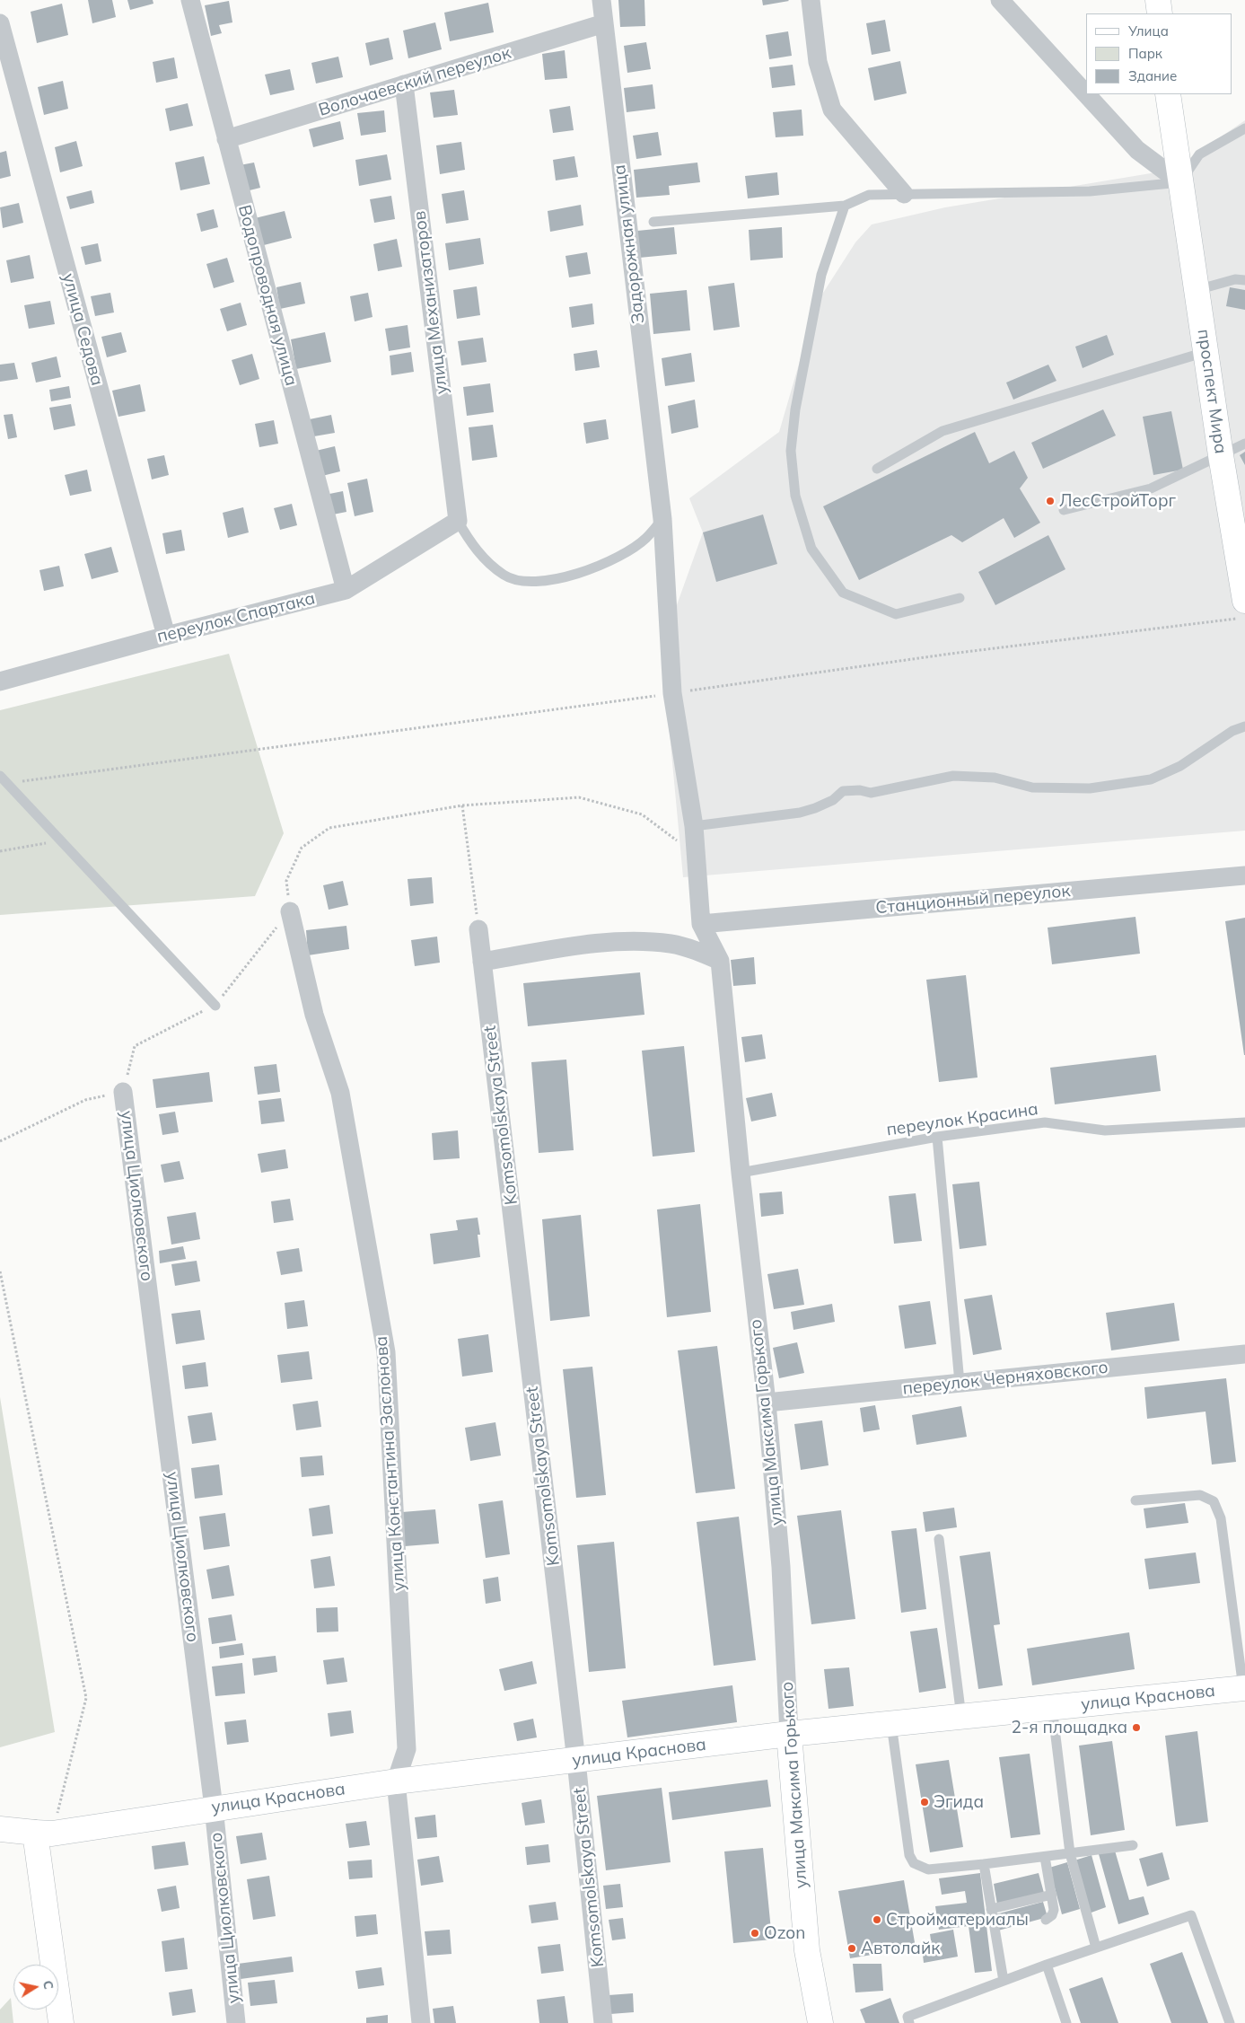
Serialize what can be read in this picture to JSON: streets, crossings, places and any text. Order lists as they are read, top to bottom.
{
  "streets": {
    "main road": ["проспект Мира", "улица Максима Горького", "улица Краснова"],
    "street": [
      "Волочаевский переулок",
      "Задорожная улица",
      "Водопроводная улица",
      "улица Механизаторов",
      "улица Седова",
      "переулок Спартака",
      "Станционный переулок",
      "Komsomolskaya Street",
      "улица Циолковского",
      "переулок Черняховского",
      "улица Константина Заслонова"
    ],
    "lane": ["переулок Красина"]
  },
  "crossings": [
    ["Волочаевский переулок", "Задорожная улица"],
    ["Волочаевский переулок", "Водопроводная улица"],
    ["Волочаевский переулок", "улица Механизаторов"],
    ["Задорожная улица", "улица Максима Горького"],
    ["Водопроводная улица", "переулок Спартака"],
    ["улица Механизаторов", "переулок Спартака"],
    ["улица Седова", "переулок Спартака"],
    ["Станционный переулок", "улица Максима Горького"],
    ["Komsomolskaya Street", "улица Краснова"],
    ["переулок Красина", "улица Максима Горького"],
    ["улица Циолковского", "улица Краснова"],
    ["переулок Черняховского", "улица Максима Горького"],
    ["улица Максима Горького", "улица Краснова"],
    ["улица Константина Заслонова", "улица Краснова"]
  ],
  "places": [
    "ЛесСтройТорг",
    "2-я площадка",
    "Эгида",
    "Стройматериалы",
    "Ozon",
    "Автолайк"
  ],
  "legend": ["Улица", "Парк", "Здание"],
  "north": "right"
}
